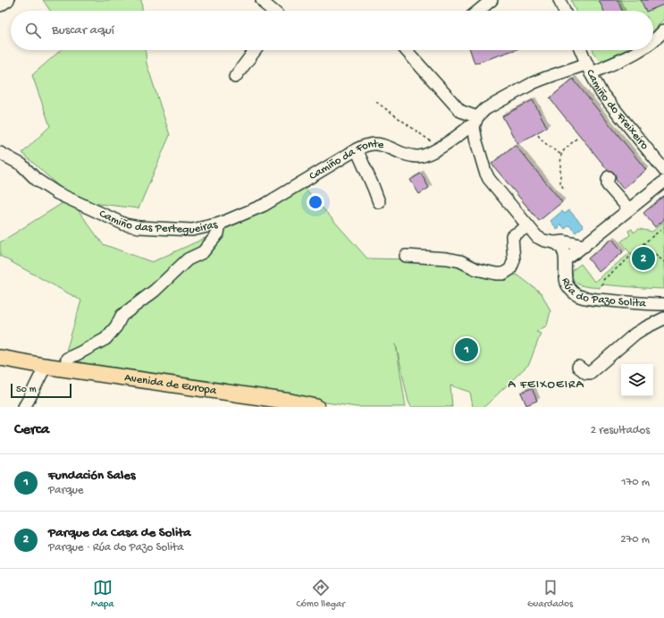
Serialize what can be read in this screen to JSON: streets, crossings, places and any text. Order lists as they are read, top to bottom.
{
  "streets": {
    "main road": ["Avenida de Europa"],
    "street": [
      "Camiño do Freixeiro",
      "Camiño da Fonte",
      "Camiño das Pertegueiras",
      "Rúa do Pazo Solita"
    ]
  },
  "crossings": [
    ["Camiño do Freixeiro", "Camiño da Fonte"],
    ["Camiño da Fonte", "Camiño das Pertegueiras"],
    ["Camiño das Pertegueiras", "Avenida de Europa"]
  ],
  "districts": ["A FEIXOEIRA"],
  "scale_bar": "50 m",
  "page": {
    "search": "Buscar aquí",
    "pins": ["2", "1"],
    "scale": "50 m",
    "heading": ["Cerca", "2 resultados"],
    "list": [
      {
        "mark": "1",
        "name": "Fundación Sales",
        "note": "Parque",
        "value": "170 m"
      },
      {
        "mark": "2",
        "name": "Parque da Casa de Solita",
        "note": "Parque · Rúa do Pazo Solita",
        "value": "270 m"
      }
    ],
    "nav": ["Mapa", "Cómo llegar", "Guardados"]
  }
}
